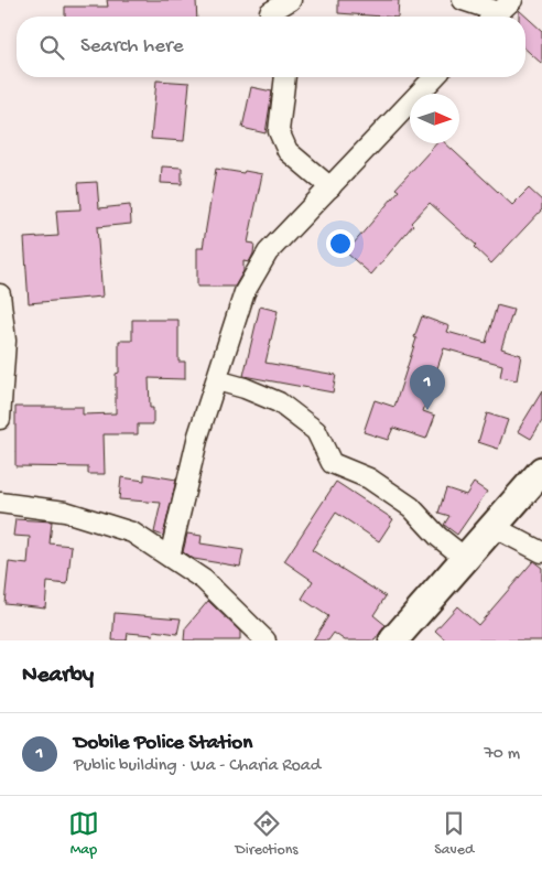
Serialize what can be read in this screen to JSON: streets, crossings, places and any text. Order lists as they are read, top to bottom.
{
  "north": "right",
  "page": {
    "search": "Search here",
    "pins": "1",
    "heading": "Nearby",
    "list": [
      {
        "mark": "1",
        "name": "Dobile Police Station",
        "note": "Public building · Wa - Charia Road",
        "value": "70 m"
      }
    ],
    "nav": ["Map", "Directions", "Saved"]
  }
}
